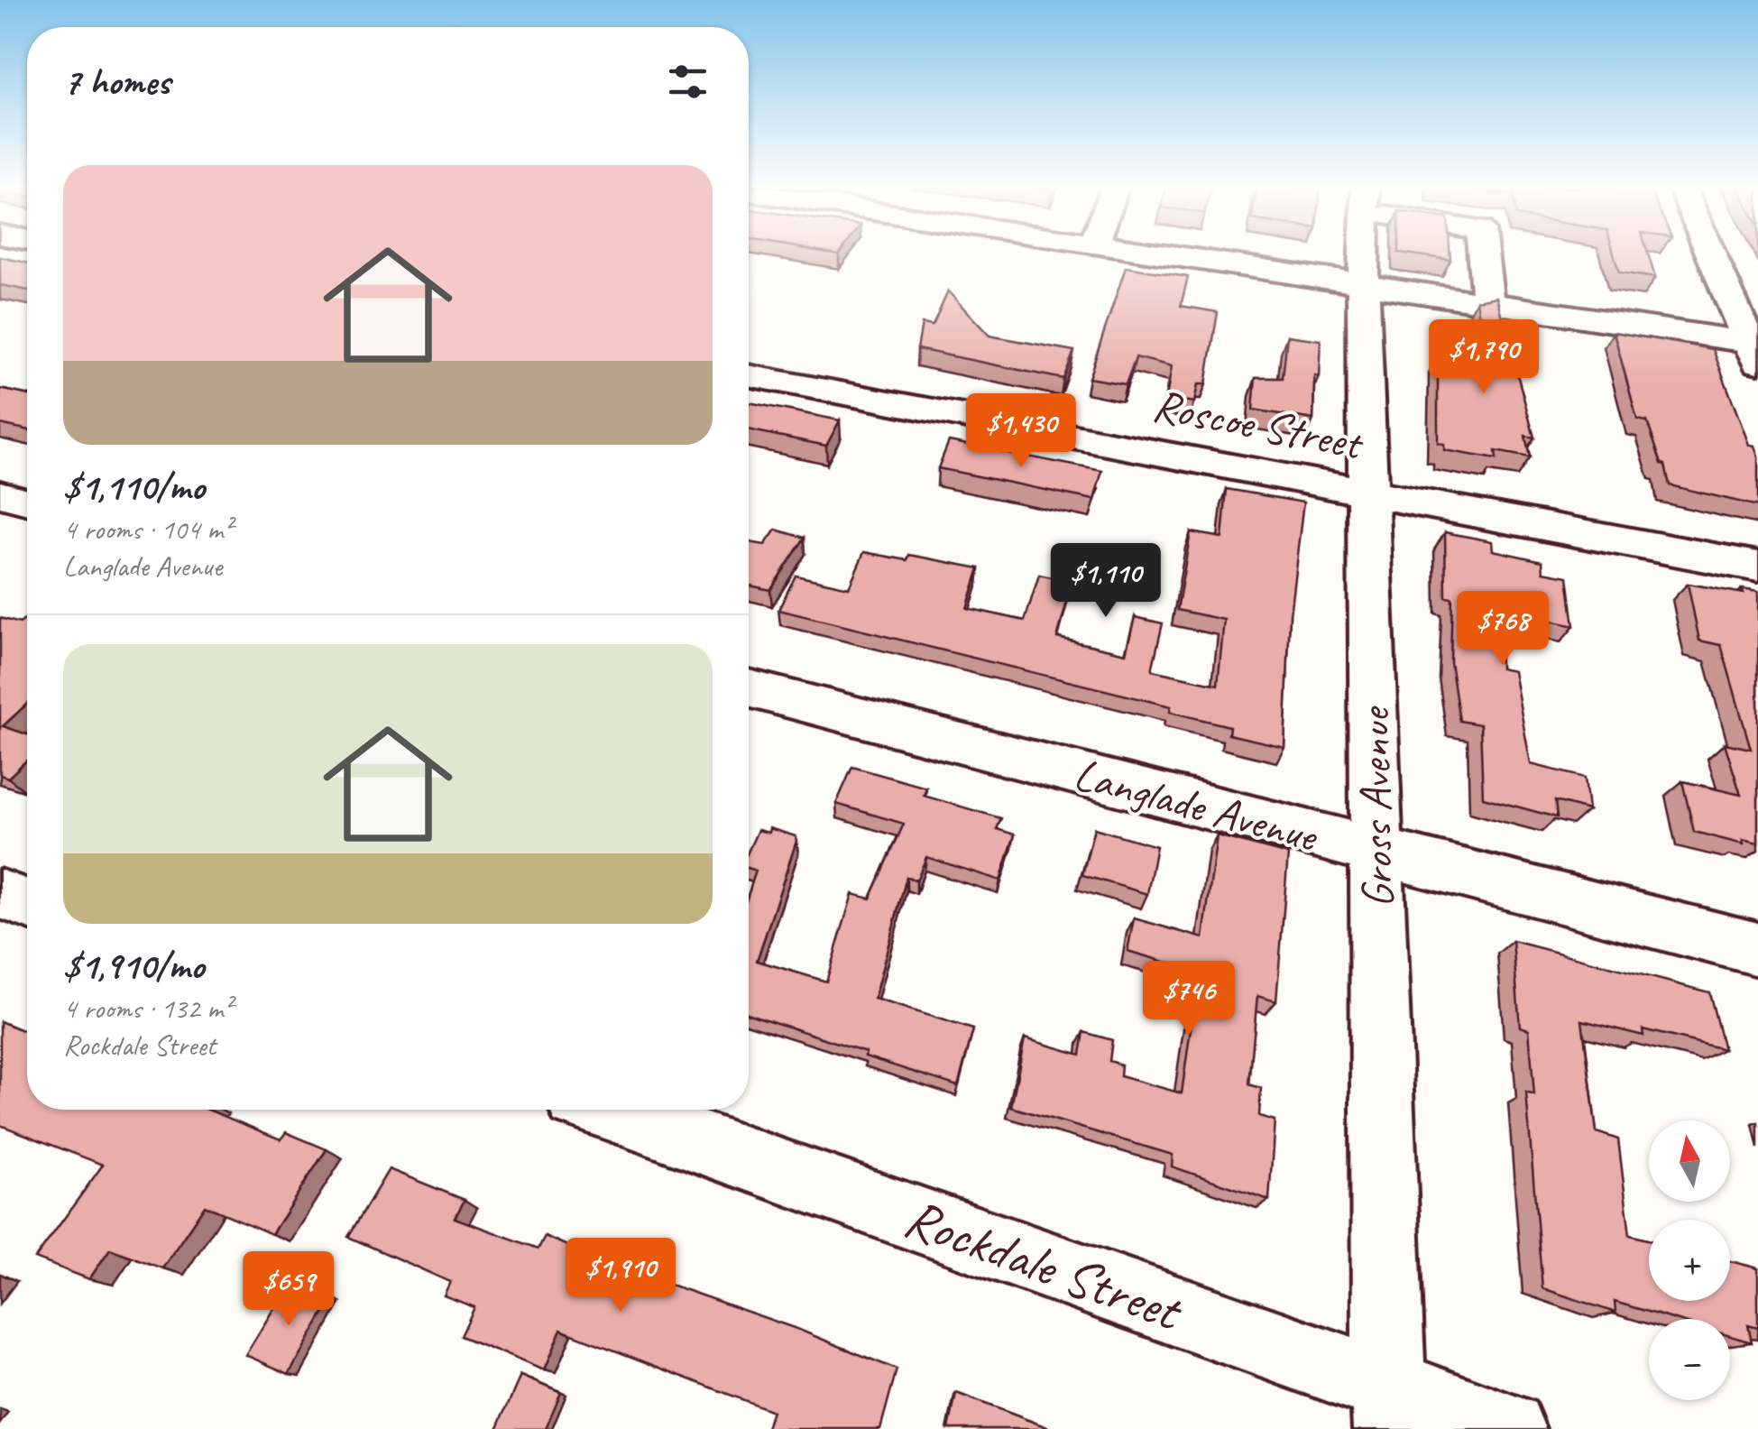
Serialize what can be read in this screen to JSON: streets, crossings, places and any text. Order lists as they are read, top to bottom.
{
  "streets": {
    "street": [
      "Roscoe Street",
      "Langlade Avenue",
      "Gross Avenue",
      "Rockdale Street"
    ]
  },
  "crossings": [
    ["Roscoe Street", "Gross Avenue"],
    ["Langlade Avenue", "Gross Avenue"],
    ["Gross Avenue", "Rockdale Street"]
  ],
  "north": "top",
  "page": {
    "heading": "7 homes",
    "list": [
      {
        "name": "$1,110/mo",
        "note": "4 rooms · 104 m² · Langlade Avenue"
      },
      {
        "name": "$1,910/mo",
        "note": "4 rooms · 132 m² · Rockdale Street"
      }
    ],
    "price": [
      "$1,790",
      "$1,430",
      "$1,110",
      "$768",
      "$746",
      "$1,910",
      "$659"
    ],
    "map_buttons": ["+", "−"]
  }
}
